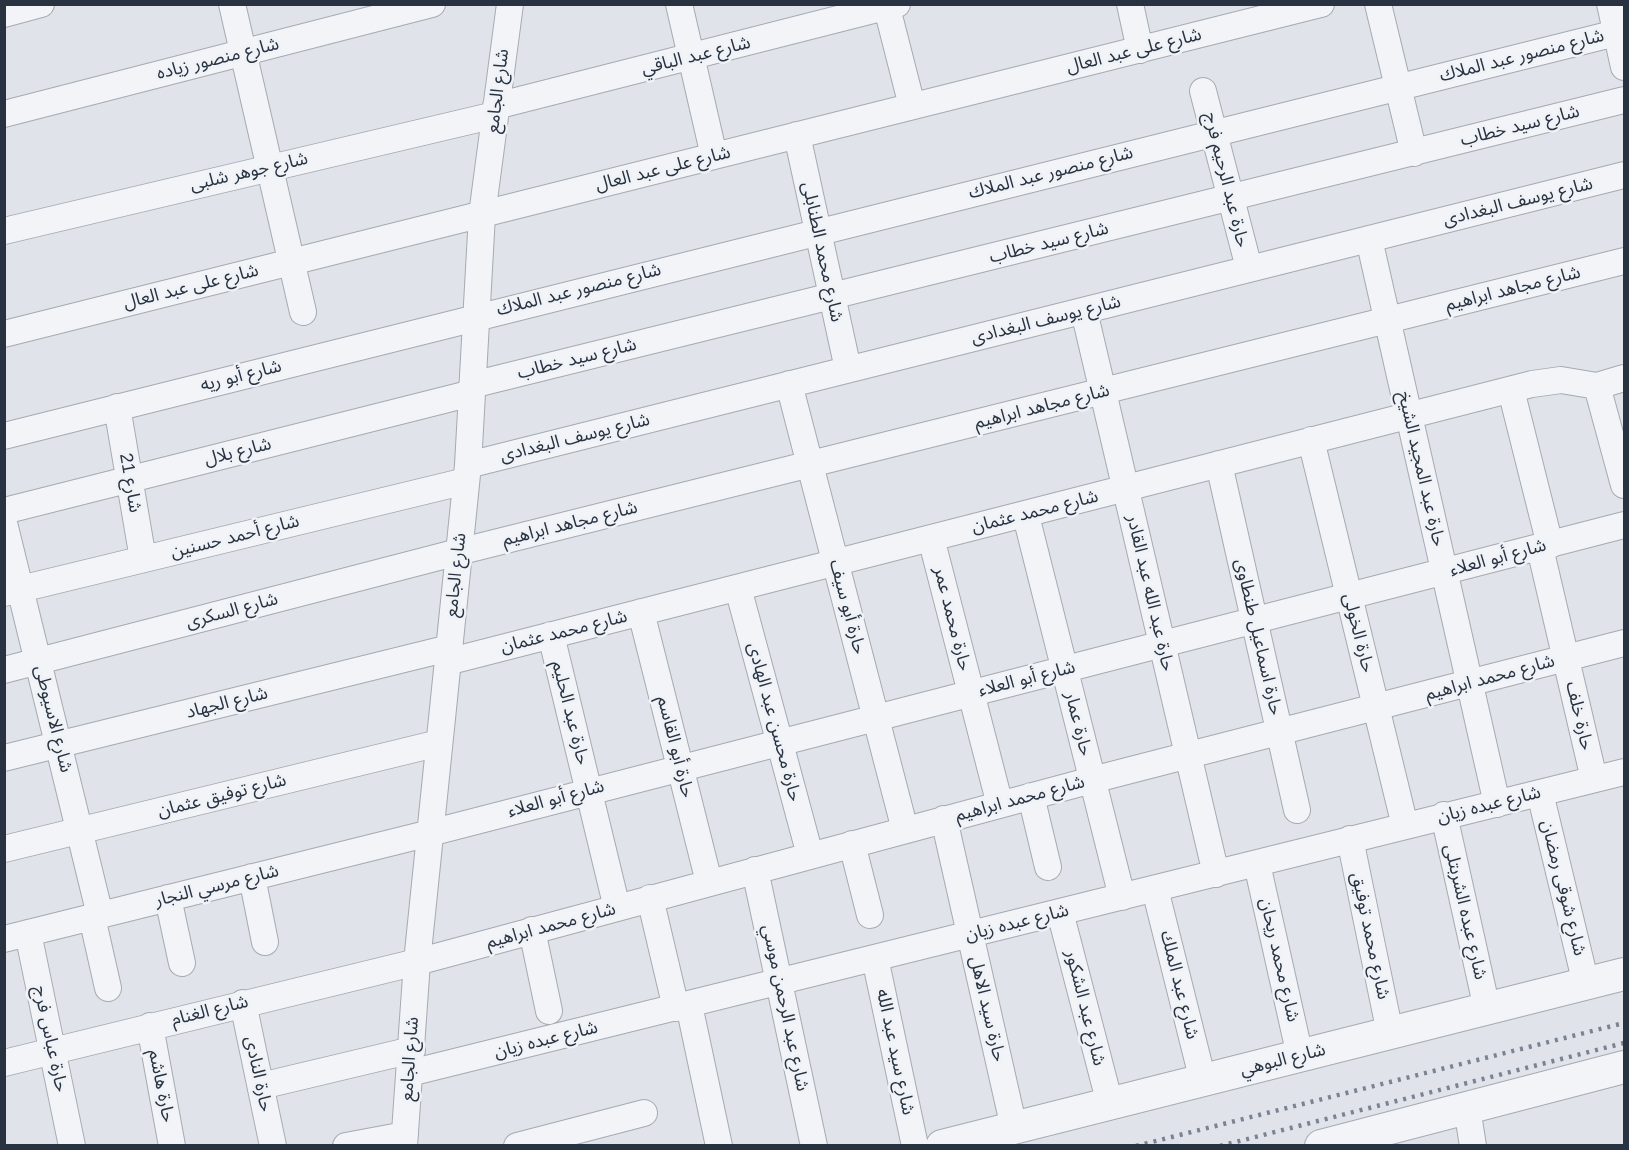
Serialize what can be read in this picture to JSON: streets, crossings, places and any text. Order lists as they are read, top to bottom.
{
  "streets": {
    "street": [
      "شارع على عبد العال",
      "شارع عبد الباقي",
      "شارع منصور عبد الملاك",
      "شارع منصور زياده",
      "شارع الجامع",
      "شارع سيد خطاب",
      "شارع جوهر شلبى",
      "حارة عبد الرحيم فرج",
      "شارع يوسف البغدادى",
      "شارع محمد الطنابلى",
      "شارع مجاهد ابراهيم",
      "شارع أبو ريه",
      "شارع بلال",
      "حارة عبد المجيد الشيخ",
      "شارع 21",
      "شارع محمد عثمان",
      "شارع أحمد حسنين",
      "شارع أبو العلاء",
      "حارة عبد الله عبد القادر",
      "حارة أبو سيف",
      "شارع السكرى",
      "حارة محمد عمر",
      "حارة الخولى",
      "حارة اسماعيل طنطاوى",
      "شارع محمد ابراهيم",
      "شارع الجهاد",
      "حارة عبد الحليم",
      "حارة خلف",
      "شارع الاسيوطى",
      "حارة محسن عبد الهادى",
      "حارة عمار",
      "حارة أبو القاسم",
      "شارع توفيق عثمان",
      "شارع عبده زيان",
      "شارع مرسي النجار",
      "شارع شوقى رمضان",
      "شارع عبده الشربتلى",
      "شارع محمد توفيق",
      "شارع محمد ريحان",
      "شارع عبد الملك",
      "شارع عبد الرحمن موسي",
      "شارع عبد الشكور",
      "حارة سيد الاهل",
      "شارع الغنام",
      "حارة عباس فرج",
      "شارع سيد عبد الله",
      "شارع البوهي",
      "حارة النادى",
      "حارة هاشم"
    ]
  },
  "crossings": [
    ["شارع على عبد العال", "شارع الجامع"],
    ["شارع على عبد العال", "شارع محمد الطنابلى"],
    ["شارع عبد الباقي", "شارع الجامع"],
    ["شارع عبد الباقي", "شارع جوهر شلبى"],
    ["شارع منصور عبد الملاك", "شارع الجامع"],
    ["شارع منصور عبد الملاك", "حارة عبد الرحيم فرج"],
    ["شارع منصور عبد الملاك", "شارع محمد الطنابلى"],
    ["شارع منصور عبد الملاك", "شارع أبو ريه"],
    ["شارع الجامع", "شارع سيد خطاب"],
    ["شارع الجامع", "شارع جوهر شلبى"],
    ["شارع الجامع", "شارع يوسف البغدادى"],
    ["شارع الجامع", "شارع مجاهد ابراهيم"],
    ["شارع الجامع", "شارع أبو ريه"],
    ["شارع الجامع", "شارع بلال"],
    ["شارع الجامع", "شارع محمد عثمان"],
    ["شارع الجامع", "شارع أحمد حسنين"],
    ["شارع الجامع", "شارع أبو العلاء"],
    ["شارع الجامع", "شارع السكرى"],
    ["شارع الجامع", "شارع محمد ابراهيم"],
    ["شارع الجامع", "شارع الجهاد"],
    ["شارع الجامع", "شارع توفيق عثمان"],
    ["شارع الجامع", "شارع عبده زيان"],
    ["شارع الجامع", "شارع مرسي النجار"],
    ["شارع الجامع", "شارع الغنام"],
    ["شارع سيد خطاب", "حارة عبد الرحيم فرج"],
    ["شارع سيد خطاب", "شارع محمد الطنابلى"],
    ["شارع سيد خطاب", "شارع بلال"],
    ["حارة عبد الرحيم فرج", "شارع يوسف البغدادى"],
    ["شارع يوسف البغدادى", "شارع محمد الطنابلى"],
    ["شارع يوسف البغدادى", "حارة عبد المجيد الشيخ"],
    ["شارع يوسف البغدادى", "شارع أحمد حسنين"],
    ["شارع يوسف البغدادى", "حارة عبد الله عبد القادر"],
    ["شارع يوسف البغدادى", "حارة أبو سيف"],
    ["شارع مجاهد ابراهيم", "حارة عبد المجيد الشيخ"],
    ["شارع مجاهد ابراهيم", "حارة عبد الله عبد القادر"],
    ["شارع مجاهد ابراهيم", "حارة أبو سيف"],
    ["شارع مجاهد ابراهيم", "شارع السكرى"],
    ["شارع أبو ريه", "شارع 21"],
    ["شارع بلال", "شارع 21"],
    ["حارة عبد المجيد الشيخ", "شارع محمد عثمان"],
    ["حارة عبد المجيد الشيخ", "شارع أبو العلاء"],
    ["حارة عبد المجيد الشيخ", "شارع محمد ابراهيم"],
    ["حارة عبد المجيد الشيخ", "شارع عبده زيان"],
    ["شارع 21", "شارع أحمد حسنين"],
    ["شارع محمد عثمان", "حارة عبد الله عبد القادر"],
    ["شارع محمد عثمان", "حارة أبو سيف"],
    ["شارع محمد عثمان", "حارة محمد عمر"],
    ["شارع محمد عثمان", "حارة الخولى"],
    ["شارع محمد عثمان", "حارة اسماعيل طنطاوى"],
    ["شارع محمد عثمان", "شارع الجهاد"],
    ["شارع محمد عثمان", "حارة عبد الحليم"],
    ["شارع محمد عثمان", "حارة خلف"],
    ["شارع محمد عثمان", "حارة محسن عبد الهادى"],
    ["شارع محمد عثمان", "حارة عمار"],
    ["شارع محمد عثمان", "حارة أبو القاسم"],
    ["شارع أحمد حسنين", "شارع الاسيوطى"],
    ["شارع أبو العلاء", "حارة عبد الله عبد القادر"],
    ["شارع أبو العلاء", "حارة أبو سيف"],
    ["شارع أبو العلاء", "حارة محمد عمر"],
    ["شارع أبو العلاء", "حارة الخولى"],
    ["شارع أبو العلاء", "حارة اسماعيل طنطاوى"],
    ["شارع أبو العلاء", "حارة عبد الحليم"],
    ["شارع أبو العلاء", "حارة خلف"],
    ["شارع أبو العلاء", "حارة محسن عبد الهادى"],
    ["شارع أبو العلاء", "حارة عمار"],
    ["شارع أبو العلاء", "حارة أبو القاسم"],
    ["شارع أبو العلاء", "شارع مرسي النجار"],
    ["حارة عبد الله عبد القادر", "شارع محمد ابراهيم"],
    ["حارة عبد الله عبد القادر", "شارع عبده زيان"],
    ["حارة أبو سيف", "شارع محمد ابراهيم"],
    ["شارع السكرى", "شارع الاسيوطى"],
    ["حارة محمد عمر", "شارع محمد ابراهيم"],
    ["حارة الخولى", "شارع محمد ابراهيم"],
    ["حارة الخولى", "شارع عبده زيان"],
    ["حارة اسماعيل طنطاوى", "شارع محمد ابراهيم"],
    ["شارع محمد ابراهيم", "حارة عبد الحليم"],
    ["شارع محمد ابراهيم", "حارة خلف"],
    ["شارع محمد ابراهيم", "حارة محسن عبد الهادى"],
    ["شارع محمد ابراهيم", "حارة عمار"],
    ["شارع محمد ابراهيم", "حارة أبو القاسم"],
    ["شارع محمد ابراهيم", "شارع عبد الرحمن موسي"],
    ["شارع محمد ابراهيم", "حارة سيد الاهل"],
    ["شارع محمد ابراهيم", "شارع الغنام"],
    ["شارع الجهاد", "شارع الاسيوطى"],
    ["حارة خلف", "شارع عبده زيان"],
    ["شارع الاسيوطى", "شارع توفيق عثمان"],
    ["شارع الاسيوطى", "شارع مرسي النجار"],
    ["حارة عمار", "شارع عبده زيان"],
    ["شارع عبده زيان", "شارع شوقى رمضان"],
    ["شارع عبده زيان", "شارع عبده الشربتلى"],
    ["شارع عبده زيان", "شارع محمد توفيق"],
    ["شارع عبده زيان", "شارع محمد ريحان"],
    ["شارع عبده زيان", "شارع عبد الملك"],
    ["شارع عبده زيان", "شارع عبد الرحمن موسي"],
    ["شارع عبده زيان", "شارع عبد الشكور"],
    ["شارع عبده زيان", "حارة سيد الاهل"],
    ["شارع عبده زيان", "شارع سيد عبد الله"],
    ["شارع عبده زيان", "حارة النادى"],
    ["شارع مرسي النجار", "حارة عباس فرج"],
    ["شارع شوقى رمضان", "شارع البوهي"],
    ["شارع عبده الشربتلى", "شارع البوهي"],
    ["شارع محمد توفيق", "شارع البوهي"],
    ["شارع محمد ريحان", "شارع البوهي"],
    ["شارع عبد الملك", "شارع البوهي"],
    ["شارع عبد الشكور", "شارع البوهي"],
    ["حارة سيد الاهل", "شارع البوهي"],
    ["شارع الغنام", "حارة عباس فرج"],
    ["شارع الغنام", "حارة النادى"],
    ["شارع الغنام", "حارة هاشم"]
  ]
}
